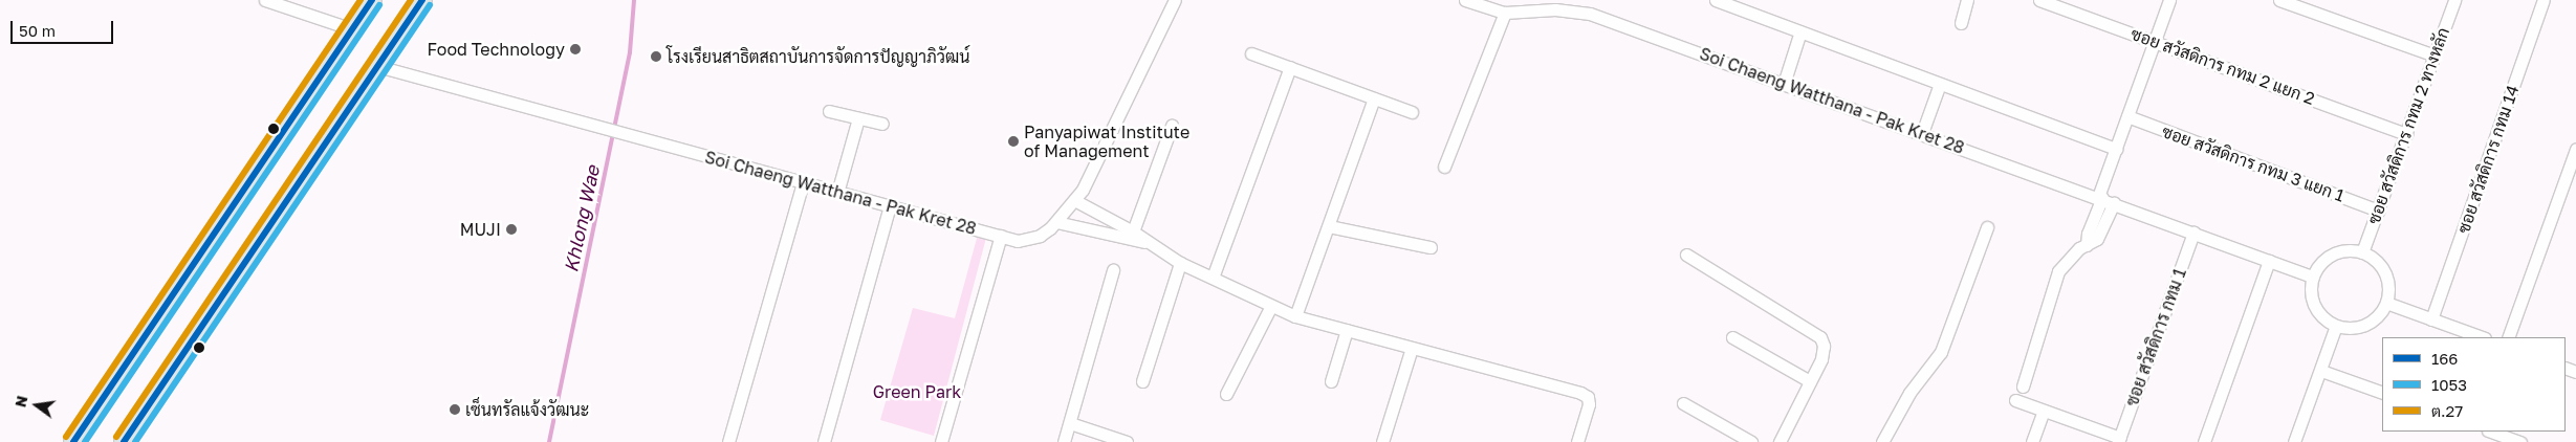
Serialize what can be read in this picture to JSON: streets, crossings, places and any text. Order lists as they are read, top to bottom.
{
  "streets": {
    "street": [
      "ซอย สวัสดิการ กทม 2 แยก 2",
      "Soi Chaeng Watthana - Pak Kret 28",
      "ซอย สวัสดิการ กทม 2 ทางหลัก",
      "ซอย สวัสดิการ กทม 14",
      "ซอย สวัสดิการ กทม 3 แยก 1",
      "ซอย สวัสดิการ กทม 1"
    ]
  },
  "crossings": [
    ["ซอย สวัสดิการ กทม 2 แยก 2", "ซอย สวัสดิการ กทม 2 ทางหลัก"],
    ["Soi Chaeng Watthana - Pak Kret 28", "ซอย สวัสดิการ กทม 2 ทางหลัก"],
    ["Soi Chaeng Watthana - Pak Kret 28", "ซอย สวัสดิการ กทม 1"],
    ["ซอย สวัสดิการ กทม 2 ทางหลัก", "ซอย สวัสดิการ กทม 3 แยก 1"]
  ],
  "water": ["Khlong Wae"],
  "parks": ["Green Park"],
  "places": [
    "Food Technology",
    "โรงเรียนสาธิตสถาบันการจัดการปัญญาภิวัฒน์",
    "Panyapiwat Institute of Management",
    "MUJI",
    "เซ็นทรัลแจ้งวัฒนะ"
  ],
  "lines": ["transit line 166", "transit line ต.27", "transit line 1053"],
  "legend": ["166", "1053", "ต.27"],
  "scale_bar": "50 m",
  "north": "left"
}
